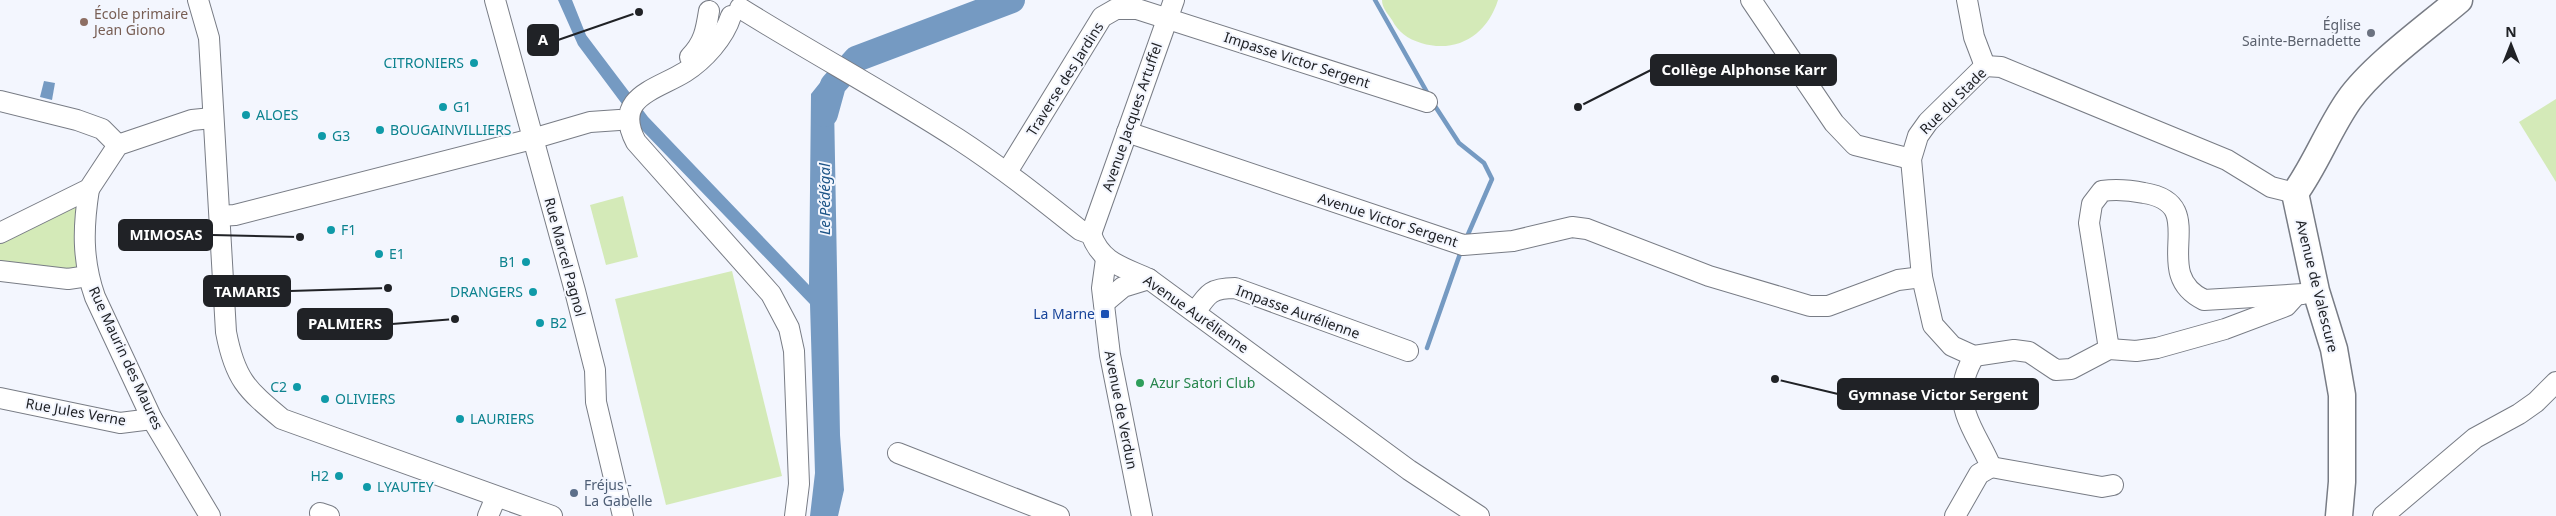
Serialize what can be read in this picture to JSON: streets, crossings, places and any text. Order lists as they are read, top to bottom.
{
  "streets": {
    "main road": ["Avenue de Valescure"],
    "street": [
      "Impasse Victor Sergent",
      "Traverse des Jardins",
      "Rue du Stade",
      "Avenue Jacques Artuffel",
      "Avenue Victor Sergent",
      "Rue Marcel Pagnol",
      "Impasse Aurélienne",
      "Avenue Aurélienne",
      "Rue Maurin des Maures",
      "Avenue de Verdun",
      "Rue Jules Verne"
    ]
  },
  "crossings": [
    ["Impasse Victor Sergent", "Traverse des Jardins"],
    ["Impasse Victor Sergent", "Avenue Jacques Artuffel"],
    ["Traverse des Jardins", "Avenue Jacques Artuffel"],
    ["Rue du Stade", "Avenue Victor Sergent"],
    ["Rue du Stade", "Avenue de Valescure"],
    ["Avenue Jacques Artuffel", "Avenue Victor Sergent"],
    ["Impasse Aurélienne", "Avenue Aurélienne"],
    ["Avenue Aurélienne", "Avenue de Verdun"],
    ["Rue Maurin des Maures", "Rue Jules Verne"]
  ],
  "water": ["Le Pédégal"],
  "places": {
    "other": [
      "A",
      "École primaire Jean Giono",
      "Église Sainte-Bernadette",
      "CITRONIERS",
      "G1",
      "Collège Alphonse Karr",
      "ALOES",
      "BOUGAINVILLIERS",
      "G3",
      "F1",
      "MIMOSAS",
      "E1",
      "B1",
      "TAMARIS",
      "DRANGERS",
      "PALMIERS",
      "B2",
      "Gymnase Victor Sergent",
      "Azur Satori Club",
      "C2",
      "OLIVIERS",
      "LAURIERS",
      "H2",
      "LYAUTEY",
      "Fréjus - La Gabelle"
    ],
    "transit": ["La Marne"]
  },
  "north": "top"
}
